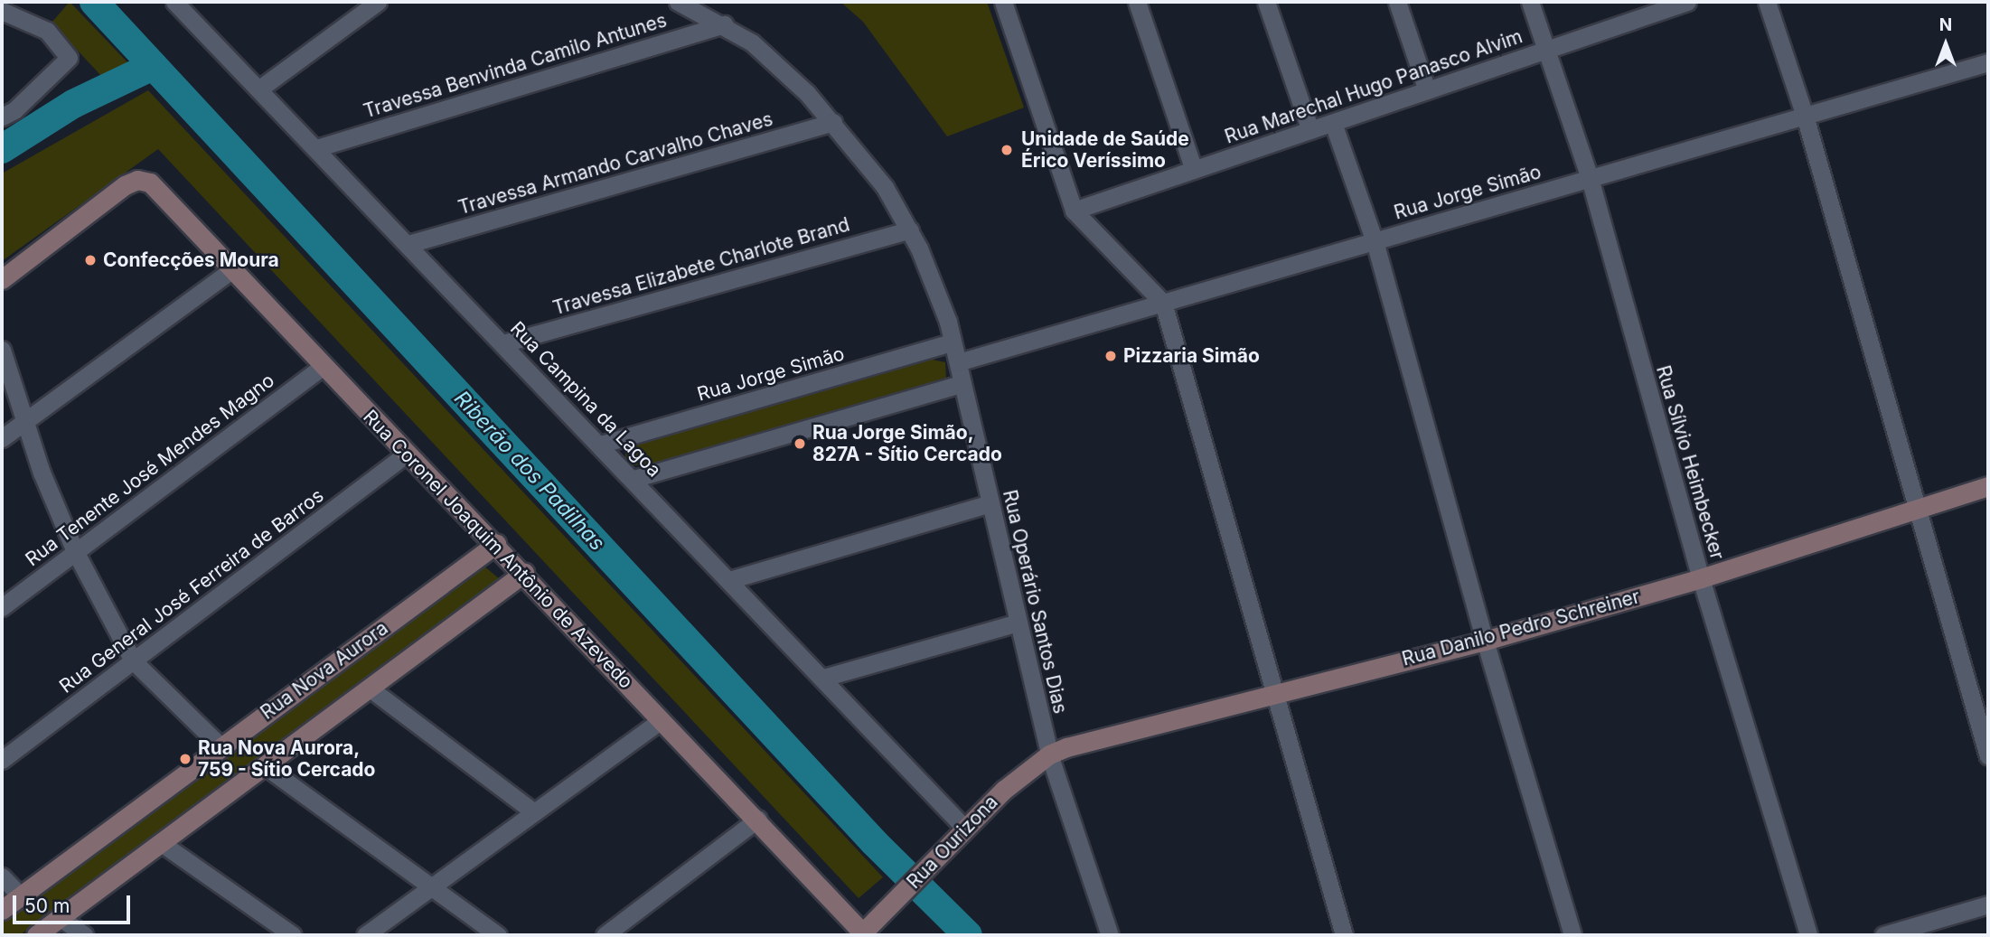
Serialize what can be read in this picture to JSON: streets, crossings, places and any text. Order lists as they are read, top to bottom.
{
  "streets": {
    "main road": [
      "Rua Coronel Joaquim Antônio de Azevedo",
      "Rua Danilo Pedro Schreiner",
      "Rua Nova Aurora",
      "Rua Ourizona"
    ],
    "street": [
      "Travessa Benvinda Camilo Antunes",
      "Rua Marechal Hugo Panasco Alvim",
      "Travessa Armando Carvalho Chaves",
      "Rua Jorge Simão",
      "Travessa Elizabete Charlote Brand",
      "Rua Campina da Lagoa",
      "Rua Sílvio Heimbecker",
      "Rua Tenente José Mendes Magno",
      "Rua General José Ferreira de Barros",
      "Rua Operário Santos Dias"
    ]
  },
  "crossings": [
    ["Travessa Benvinda Camilo Antunes", "Rua Campina da Lagoa"],
    ["Travessa Benvinda Camilo Antunes", "Rua Operário Santos Dias"],
    ["Rua Marechal Hugo Panasco Alvim", "Rua Sílvio Heimbecker"],
    ["Travessa Armando Carvalho Chaves", "Rua Campina da Lagoa"],
    ["Travessa Armando Carvalho Chaves", "Rua Operário Santos Dias"],
    ["Rua Jorge Simão", "Rua Campina da Lagoa"],
    ["Rua Jorge Simão", "Rua Sílvio Heimbecker"],
    ["Rua Jorge Simão", "Rua Operário Santos Dias"],
    ["Travessa Elizabete Charlote Brand", "Rua Campina da Lagoa"],
    ["Travessa Elizabete Charlote Brand", "Rua Operário Santos Dias"],
    ["Rua Campina da Lagoa", "Rua Ourizona"],
    ["Rua Sílvio Heimbecker", "Rua Danilo Pedro Schreiner"],
    ["Rua Tenente José Mendes Magno", "Rua Coronel Joaquim Antônio de Azevedo"],
    ["Rua Coronel Joaquim Antônio de Azevedo", "Rua General José Ferreira de Barros"],
    ["Rua Coronel Joaquim Antônio de Azevedo", "Rua Nova Aurora"],
    ["Rua Coronel Joaquim Antônio de Azevedo", "Rua Ourizona"],
    ["Rua Operário Santos Dias", "Rua Danilo Pedro Schreiner"],
    ["Rua Operário Santos Dias", "Rua Ourizona"],
    ["Rua Danilo Pedro Schreiner", "Rua Ourizona"]
  ],
  "water": ["Riberão dos Padilhas"],
  "places": [
    "Unidade de Saúde Érico Veríssimo",
    "Confecções Moura",
    "Pizzaria Simão",
    "Rua Jorge Simão, 827A - Sítio Cercado",
    "Rua Nova Aurora, 759 - Sítio Cercado"
  ],
  "scale_bar": "50 m",
  "north": "top"
}
